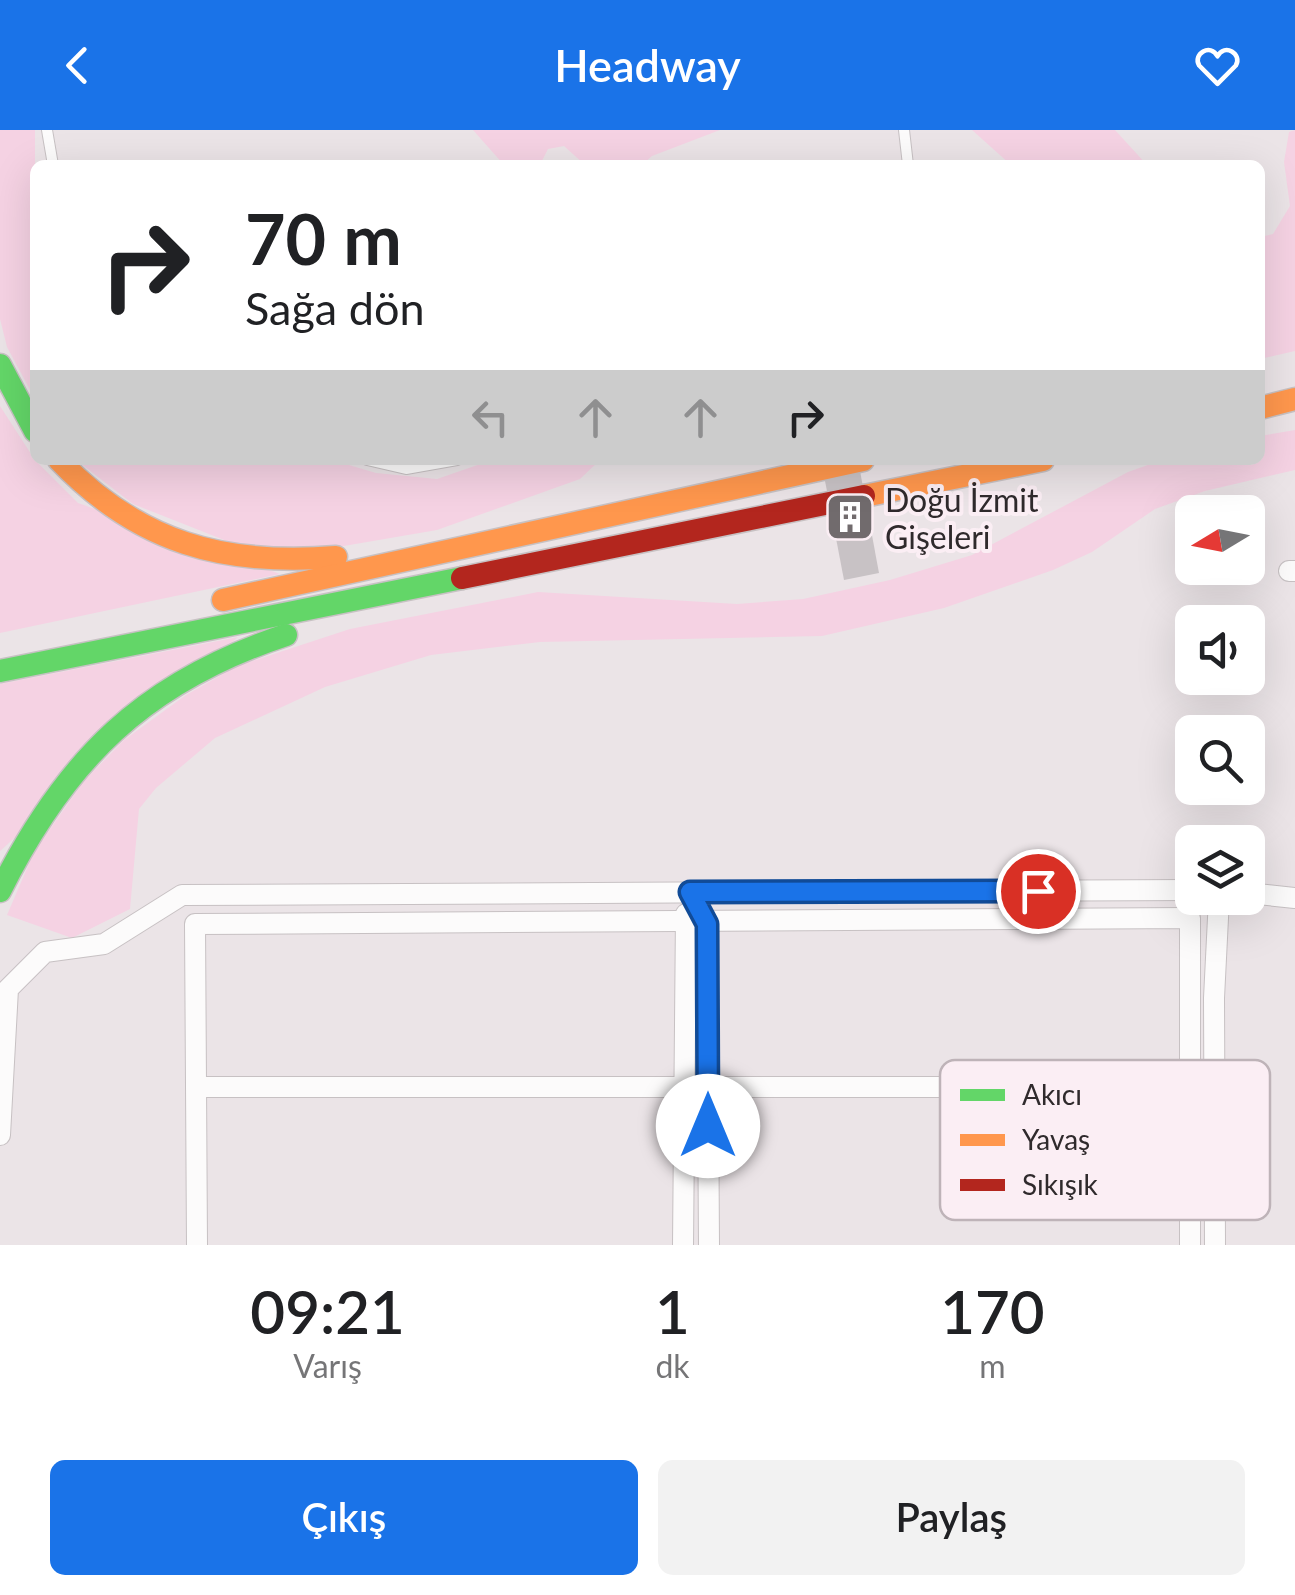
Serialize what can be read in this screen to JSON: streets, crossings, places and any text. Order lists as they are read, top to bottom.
{
  "places": {
    "building": ["Doğu İzmit Gişeleri"]
  },
  "legend": ["Akıcı", "Yavaş", "Sıkışık"],
  "north": "left",
  "page": {
    "header": "Headway",
    "turn": ["70 m", "Sağa dön"],
    "eta": [
      "09:21",
      "Varış",
      "1",
      "dk",
      "170",
      "m"
    ],
    "buttons": ["Çıkış", "Paylaş"]
  }
}
